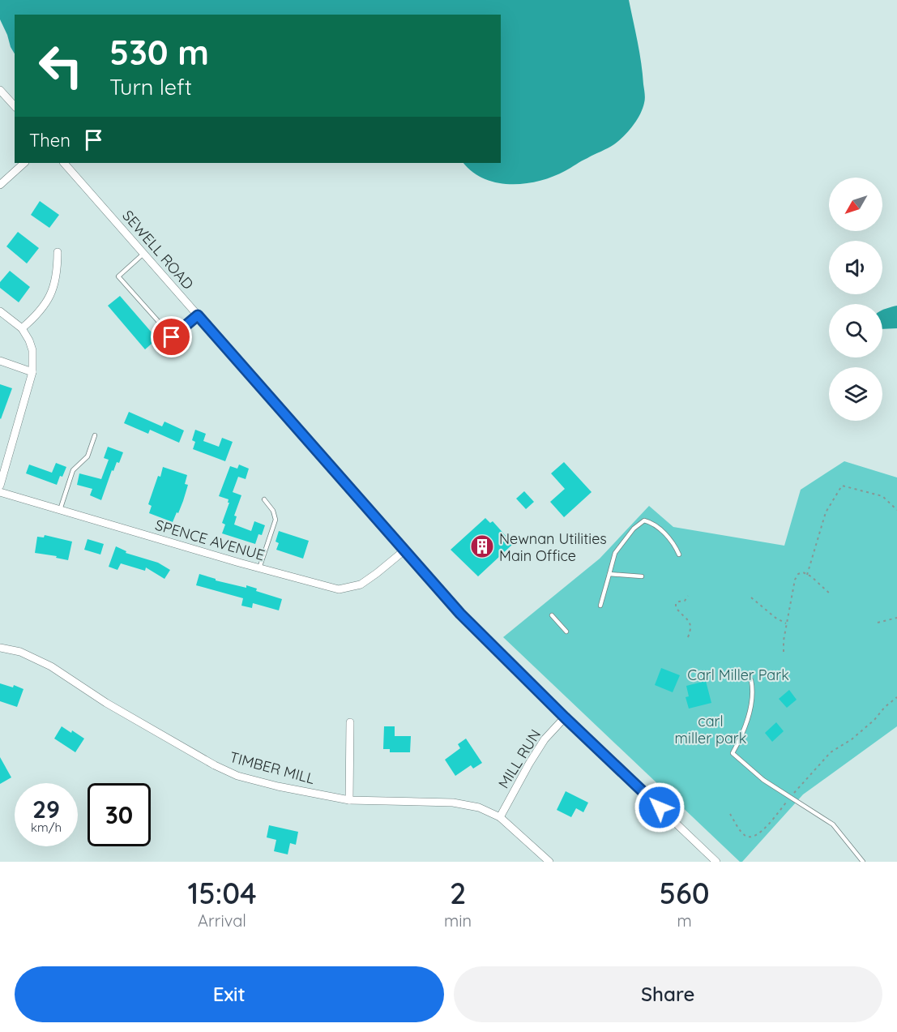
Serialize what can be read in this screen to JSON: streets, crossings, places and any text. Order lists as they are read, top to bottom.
{
  "streets": {
    "street": [
      "SEWELL ROAD",
      "SPENCE AVENUE",
      "MILL RUN",
      "TIMBER MILL"
    ]
  },
  "crossings": [
    ["SEWELL ROAD", "SPENCE AVENUE"],
    ["SEWELL ROAD", "MILL RUN"],
    ["MILL RUN", "TIMBER MILL"]
  ],
  "parks": ["Carl Miller Park", "carl miller park"],
  "places": {
    "building": ["Newnan Utilities Main Office"]
  },
  "north": "bottom left",
  "page": {
    "turn": ["530 m", "Turn left"],
    "then": "Then",
    "speed": "29 km/h",
    "limit": "30",
    "eta": [
      "15:04",
      "Arrival",
      "2",
      "min",
      "560",
      "m"
    ],
    "buttons": ["Exit", "Share"]
  }
}
